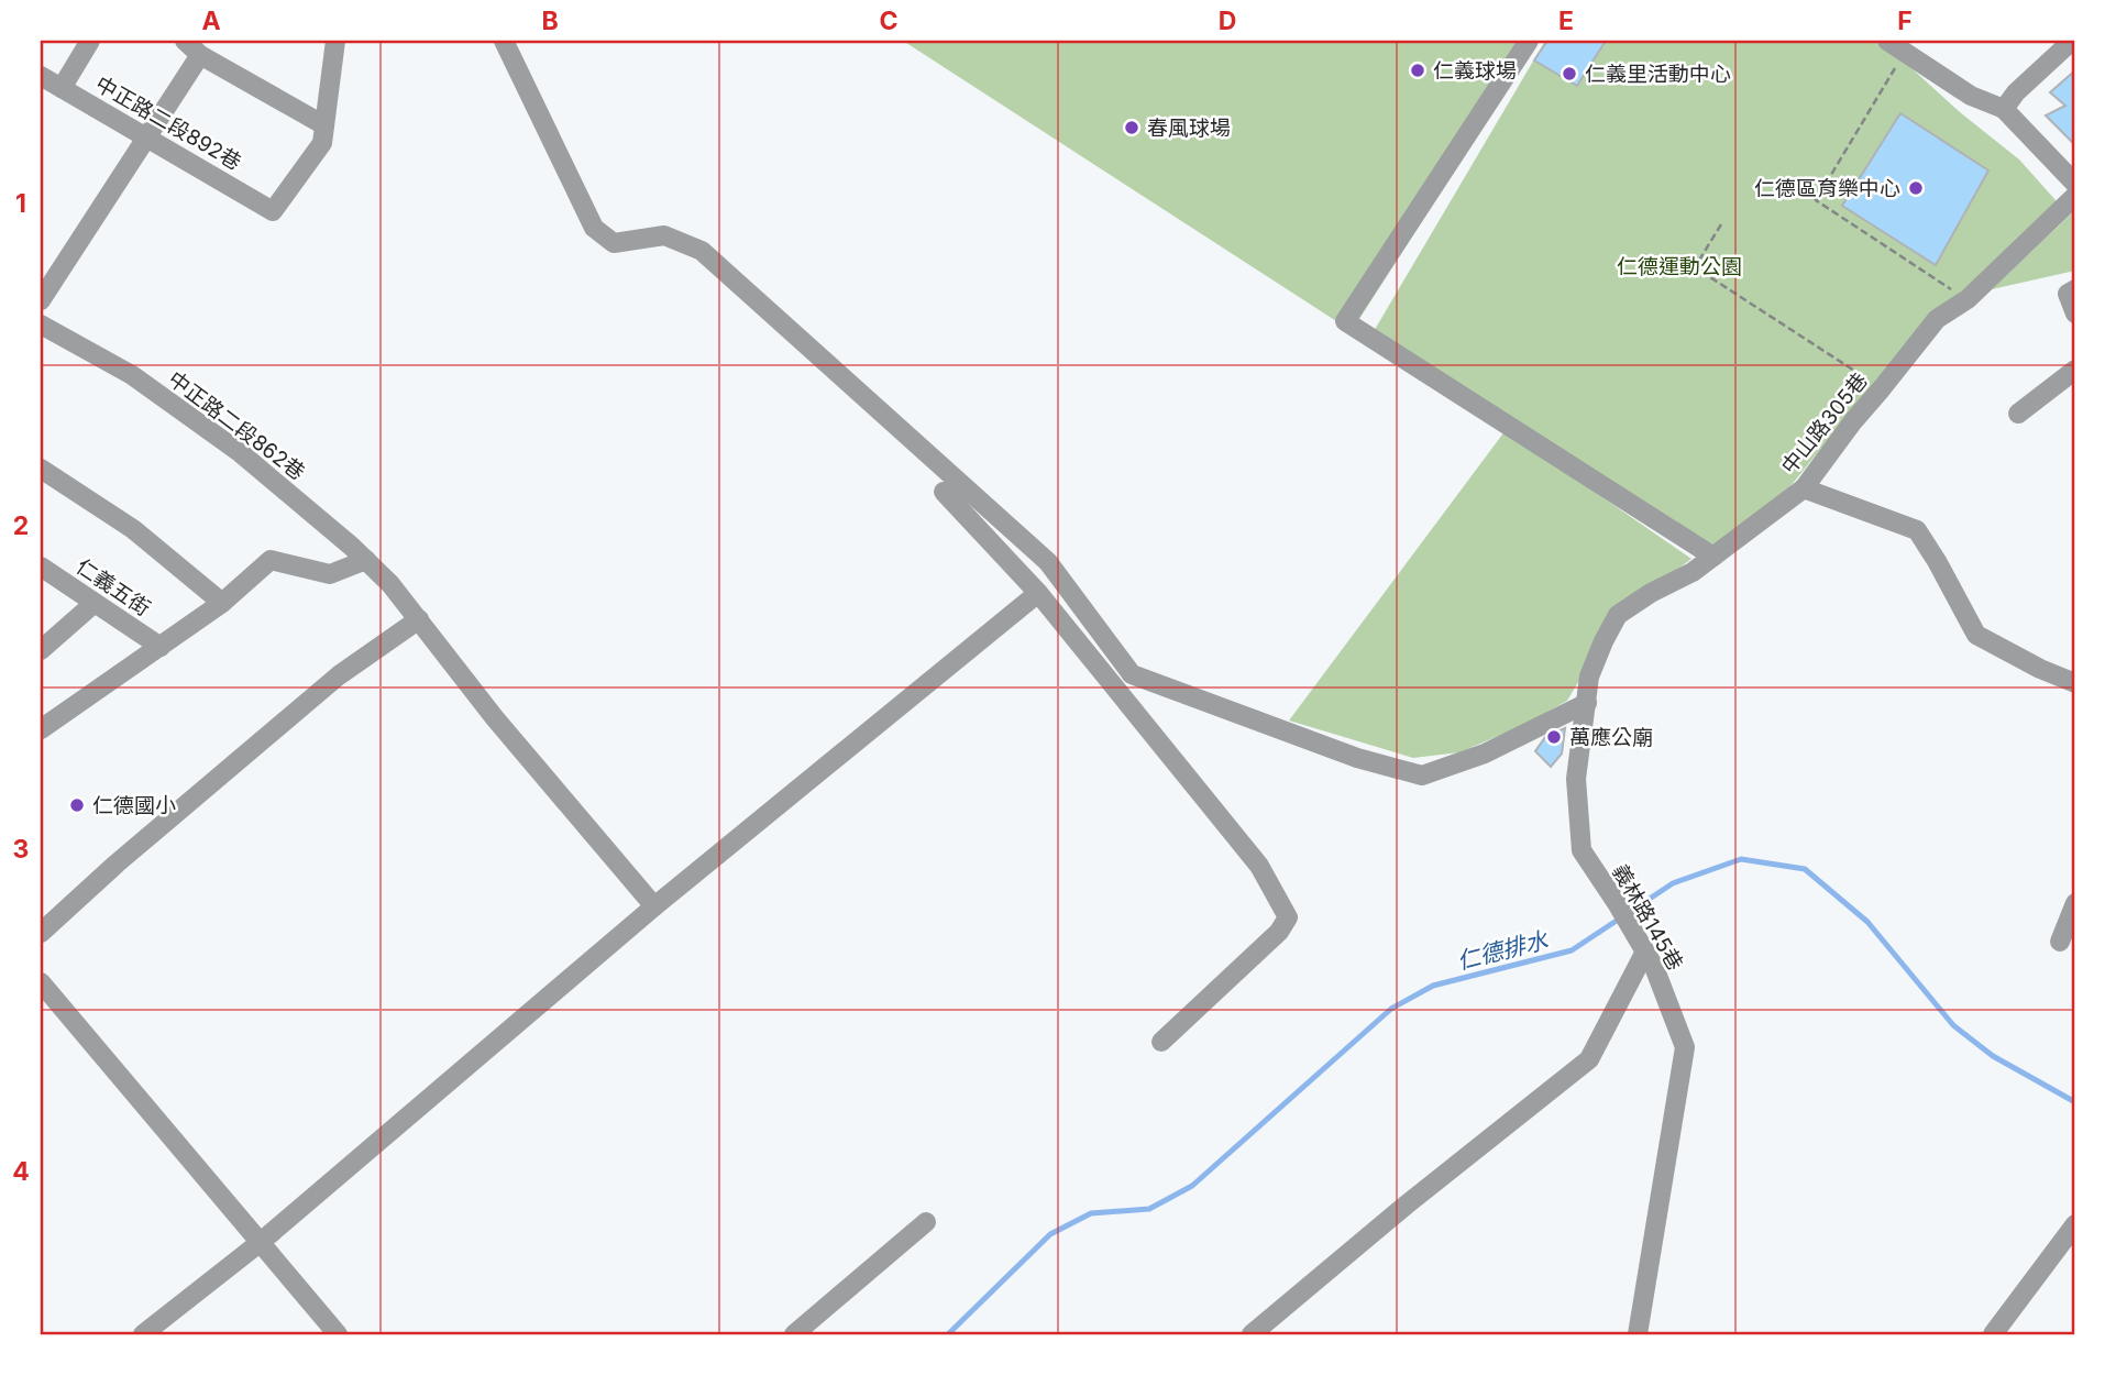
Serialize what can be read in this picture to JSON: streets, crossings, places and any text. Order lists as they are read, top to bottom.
{
  "streets": {
    "street": [
      "中正路二段892巷",
      "中山路305巷",
      "中正路二段862巷",
      "仁義五街",
      "義林路145巷"
    ]
  },
  "crossings": [
    ["中山路305巷", "義林路145巷"]
  ],
  "water": ["仁德排水"],
  "parks": ["仁德運動公園"],
  "places": [
    "仁義球場",
    "仁義里活動中心",
    "春風球場",
    "仁德區育樂中心",
    "萬應公廟",
    "仁德國小"
  ],
  "grid": {
    "columns": [
      "A",
      "B",
      "C",
      "D",
      "E",
      "F"
    ],
    "rows": [
      "1",
      "2",
      "3",
      "4"
    ]
  }
}
